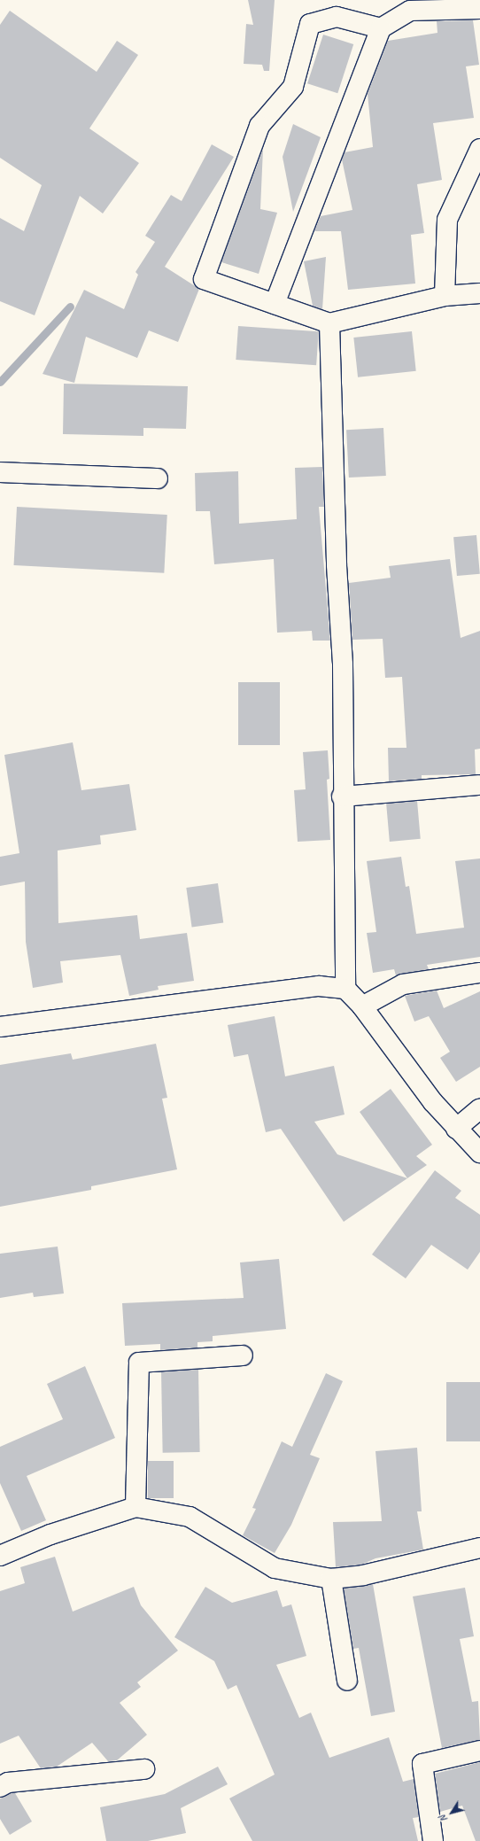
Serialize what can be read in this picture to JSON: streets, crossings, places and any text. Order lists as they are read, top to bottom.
{
  "north": "bottom left"
}
